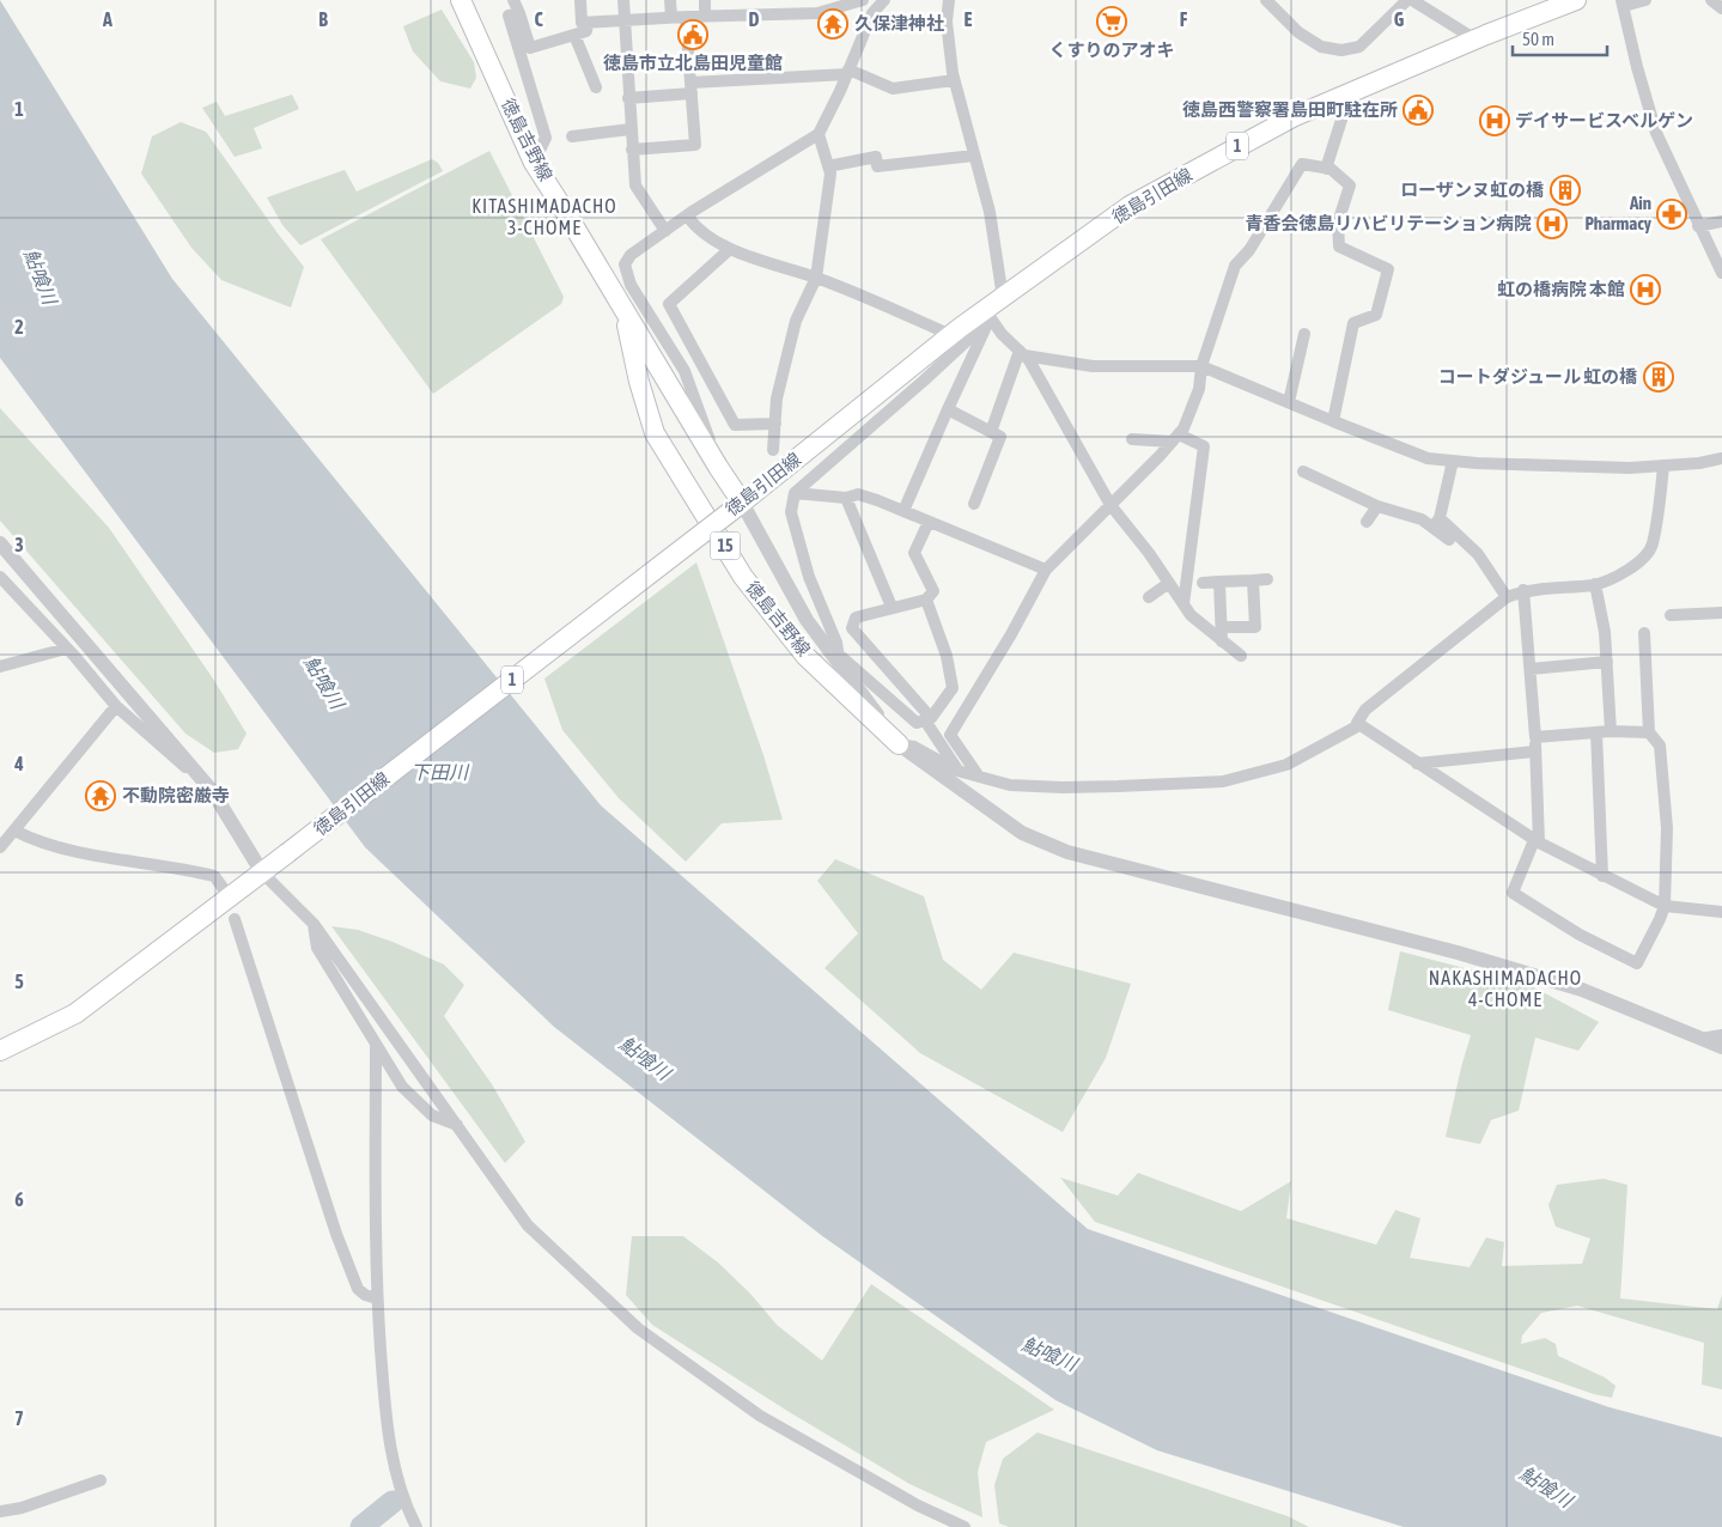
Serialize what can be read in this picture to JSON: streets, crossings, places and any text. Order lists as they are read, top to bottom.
{
  "streets": {
    "main road": [
      "徳島吉野線",
      "1",
      "徳島引田線",
      "15"
    ]
  },
  "crossings": [
    ["徳島吉野線", "徳島引田線"]
  ],
  "districts": ["KITASHIMADACHO 3-CHOME", "NAKASHIMADACHO 4-CHOME"],
  "water": ["鮎喰川", "下田川"],
  "places": {
    "supermarket": ["くすりのアオキ"],
    "temple": ["久保津神社", "不動院密厳寺"],
    "public building": ["徳島市立北島田児童館", "徳島西警察署島田町駐在所"],
    "hospital": ["デイサービスベルゲン", "青香会徳島リハビリテーション病院", "虹の橋病院 本館"],
    "building": ["ローザンヌ虹の橋", "コートダジュール 虹の橋"],
    "pharmacy": ["Ain Pharmacy"]
  },
  "scale_bar": "50 m",
  "grid": {
    "columns": [
      "A",
      "B",
      "C",
      "D",
      "E",
      "F",
      "G"
    ],
    "rows": [
      "1",
      "2",
      "3",
      "4",
      "5",
      "6",
      "7"
    ]
  }
}
